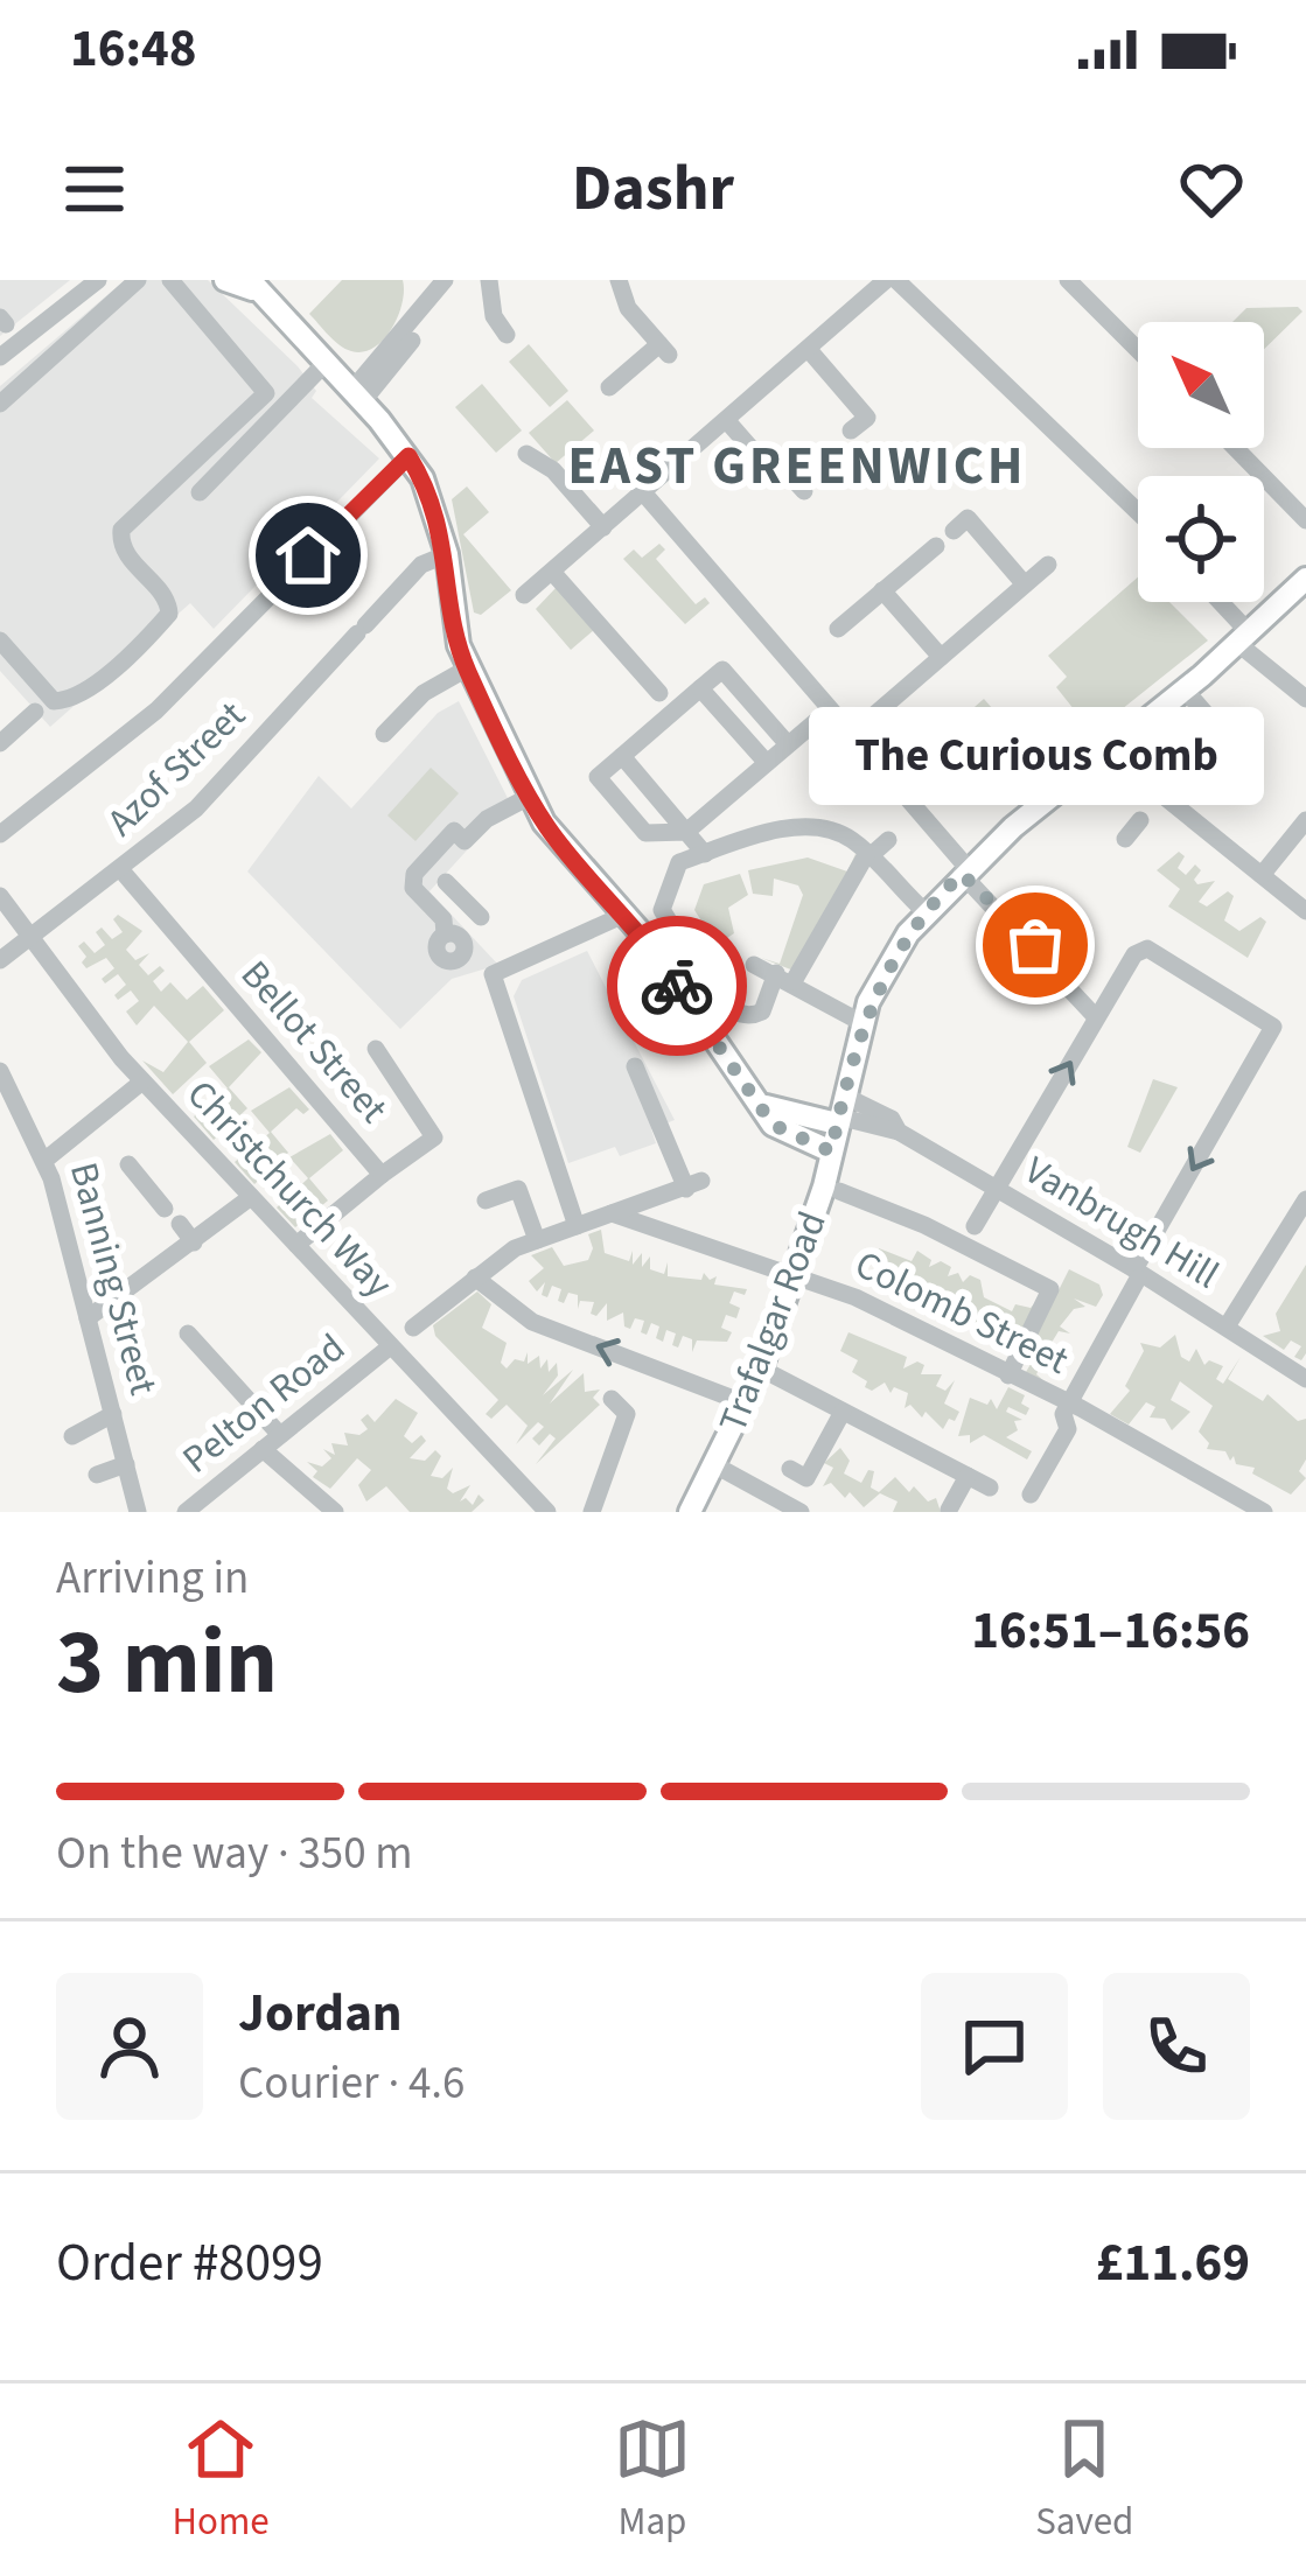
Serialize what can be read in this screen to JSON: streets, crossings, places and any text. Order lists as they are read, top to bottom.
{
  "streets": {
    "main road": ["Trafalgar Road"],
    "street": [
      "Azof Street",
      "Bellot Street",
      "Christchurch Way",
      "Vanbrugh Hill",
      "Banning Street",
      "Colomb Street",
      "Pelton Road"
    ]
  },
  "crossings": [
    ["Azof Street", "Bellot Street"],
    ["Azof Street", "Christchurch Way"],
    ["Bellot Street", "Christchurch Way"],
    ["Christchurch Way", "Pelton Road"],
    ["Vanbrugh Hill", "Trafalgar Road"],
    ["Colomb Street", "Trafalgar Road"]
  ],
  "districts": ["EAST GREENWICH"],
  "places": ["The Curious Comb"],
  "north": "top left",
  "page": {
    "status": "16:48",
    "header": "Dashr",
    "bubble": "The Curious Comb",
    "heading": ["3 min", "Arriving in", "16:51–16:56"],
    "panel": [
      "Jordan",
      "Courier · 4.6",
      "Order #8099",
      "£11.69"
    ],
    "bar": "On the way · 350 m",
    "tabs": ["Home", "Map", "Saved"]
  }
}
